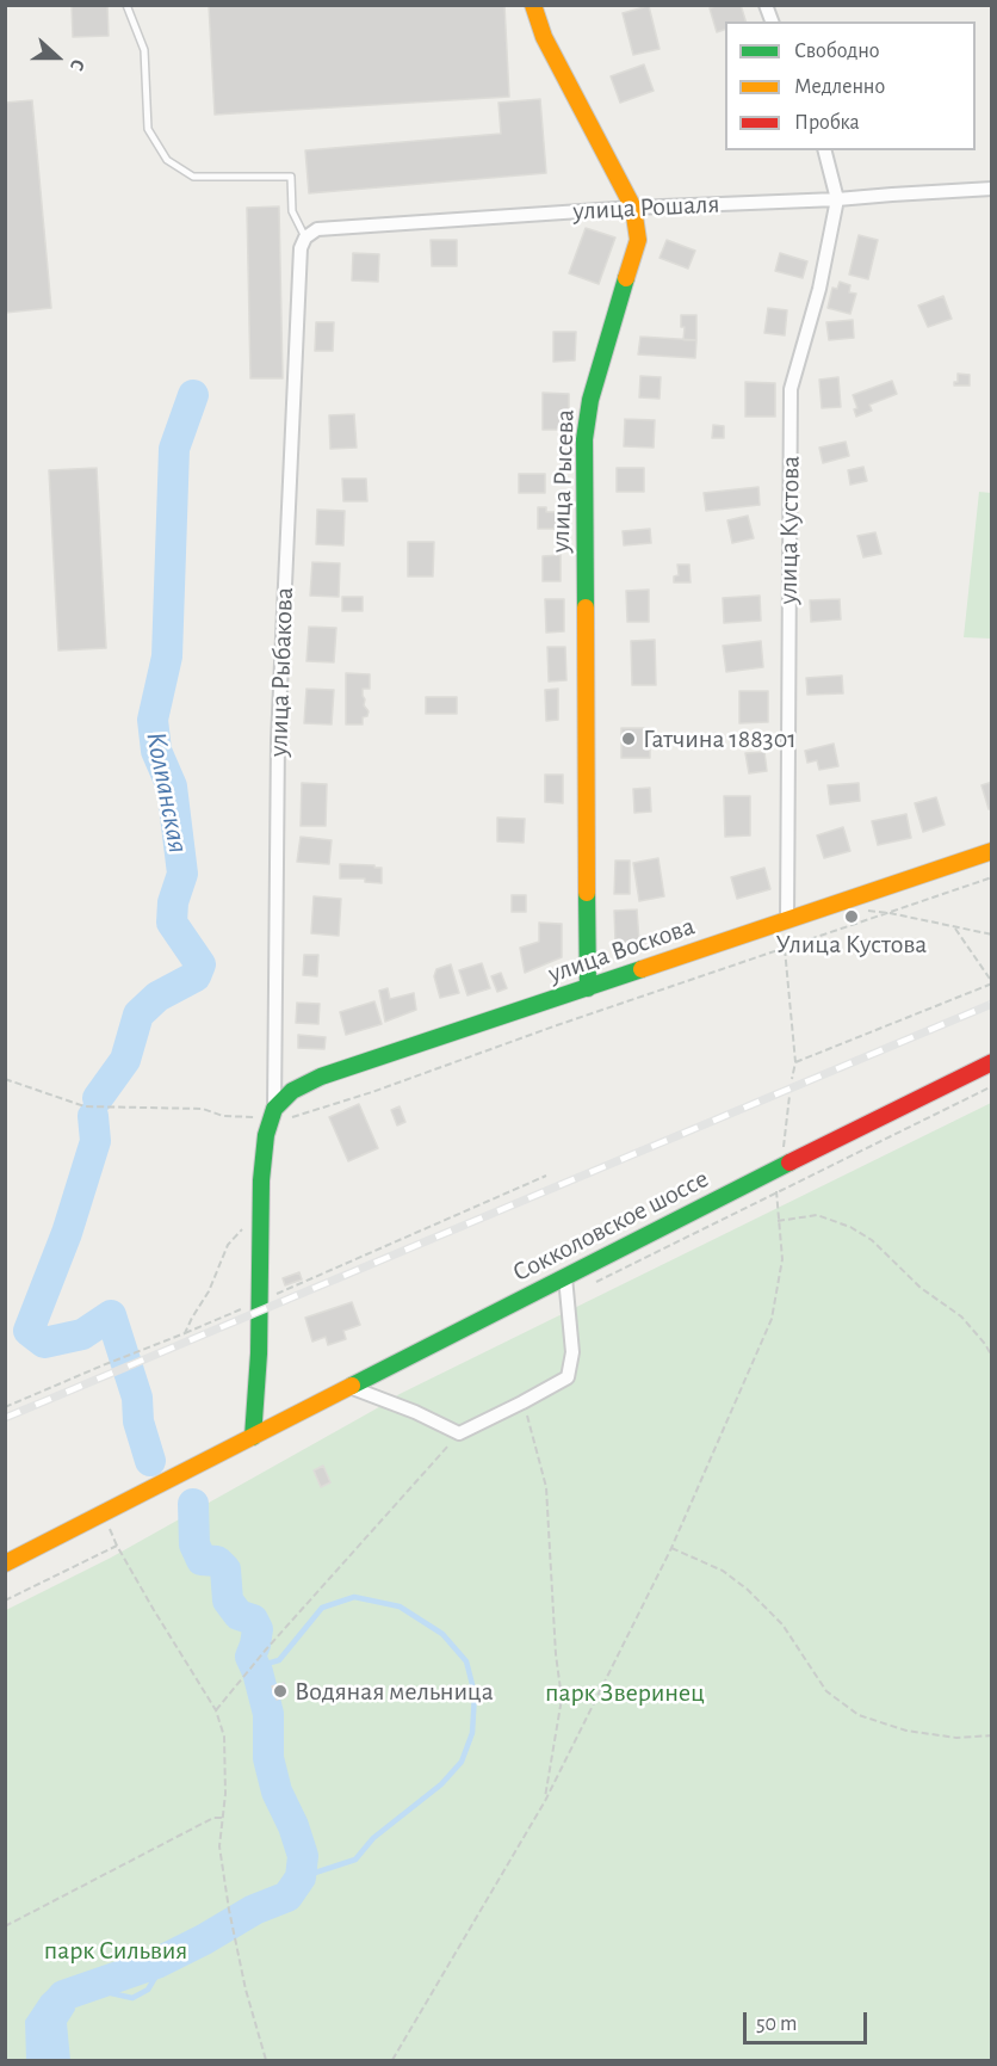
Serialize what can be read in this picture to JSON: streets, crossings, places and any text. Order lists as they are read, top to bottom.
{
  "streets": {
    "main road": ["улица Рысева", "улица Воскова", "Сокколовское шоссе"],
    "street": ["улица Рошаля", "улица Кустова", "улица Рыбакова"]
  },
  "crossings": [
    ["улица Рошаля", "улица Рысева"],
    ["улица Рошаля", "улица Кустова"],
    ["улица Рошаля", "улица Рыбакова"],
    ["улица Рысева", "улица Воскова"],
    ["улица Кустова", "улица Воскова"],
    ["улица Рыбакова", "улица Воскова"]
  ],
  "water": ["Колпанская"],
  "parks": ["парк Зверинец", "парк Сильвия"],
  "places": ["Гатчина 188301", "Улица Кустова", "Водяная мельница"],
  "legend": ["Свободно", "Медленно", "Пробка"],
  "scale_bar": "50 m",
  "north": "right"
}
